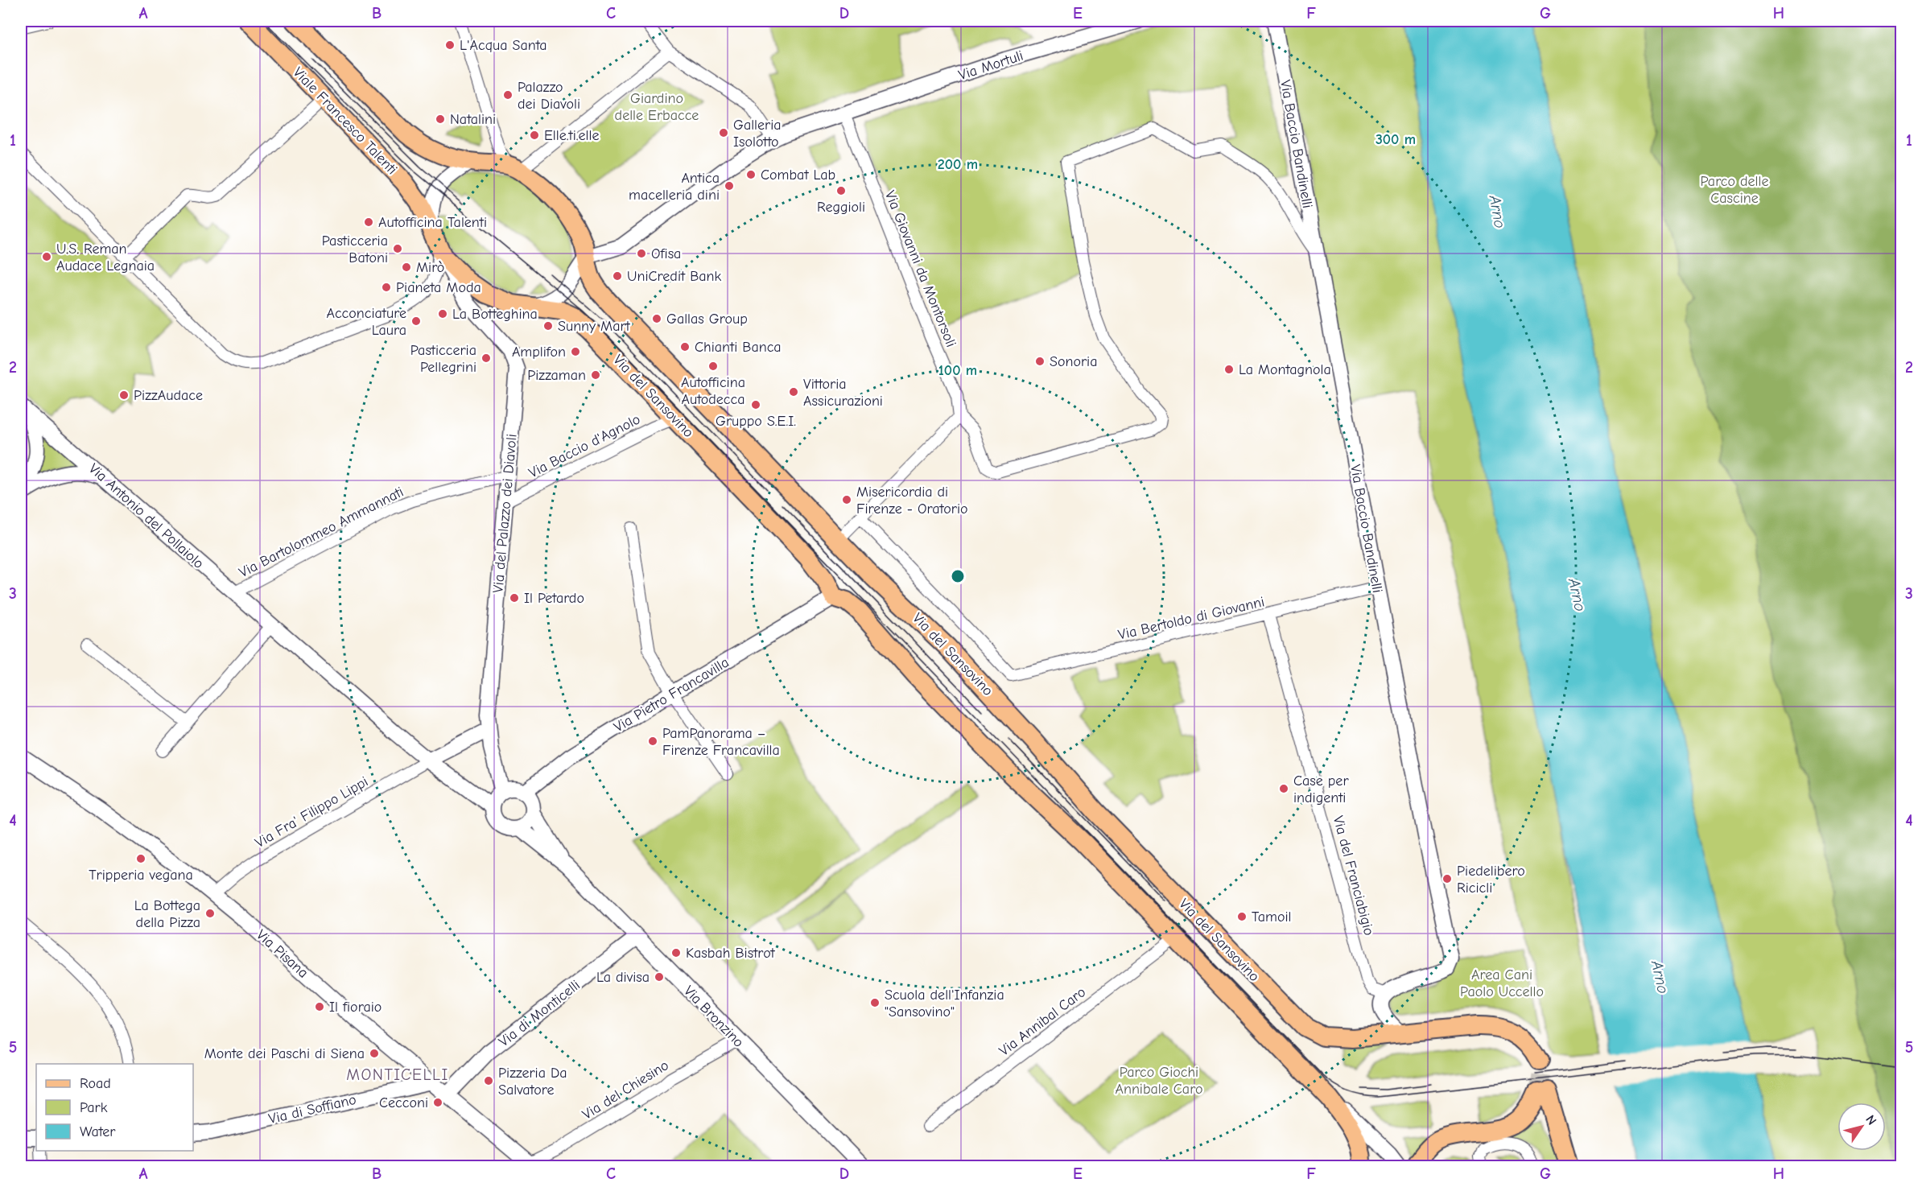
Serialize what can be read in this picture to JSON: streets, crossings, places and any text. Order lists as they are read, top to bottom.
{
  "streets": {
    "main road": ["Viale Francesco Talenti", "Via del Sansovino"],
    "street": [
      "Via Mortuli",
      "Via Baccio Bandinelli",
      "Via Giovanni da Montorsoli",
      "Via Baccio d'Agnolo",
      "Via del Palazzo dei Diavoli",
      "Via Antonio del Pollaiolo",
      "Via Bartolommeo Ammannati",
      "Via Bertoldo di Giovanni",
      "Via Pietro Francavilla",
      "Via Fra' Filippo Lippi",
      "Via del Franciabigio",
      "Via Pisana",
      "Via di Monticelli",
      "Via Bronzino",
      "Via Annibal Caro",
      "Via del Chiesino",
      "Via di Soffiano"
    ]
  },
  "crossings": [
    ["Via Mortuli", "Via Giovanni da Montorsoli"],
    ["Viale Francesco Talenti", "Via del Sansovino"],
    ["Viale Francesco Talenti", "Via del Palazzo dei Diavoli"],
    ["Via Baccio Bandinelli", "Via Bertoldo di Giovanni"],
    ["Via Baccio Bandinelli", "Via del Franciabigio"],
    ["Via del Sansovino", "Via Baccio d'Agnolo"],
    ["Via del Sansovino", "Via del Palazzo dei Diavoli"],
    ["Via del Sansovino", "Via Bertoldo di Giovanni"],
    ["Via del Sansovino", "Via Pietro Francavilla"],
    ["Via Baccio d'Agnolo", "Via del Palazzo dei Diavoli"],
    ["Via del Palazzo dei Diavoli", "Via Bartolommeo Ammannati"],
    ["Via del Palazzo dei Diavoli", "Via Pietro Francavilla"],
    ["Via del Palazzo dei Diavoli", "Via Bronzino"],
    ["Via Antonio del Pollaiolo", "Via Bartolommeo Ammannati"],
    ["Via Antonio del Pollaiolo", "Via Fra' Filippo Lippi"],
    ["Via Antonio del Pollaiolo", "Via Bronzino"],
    ["Via Bertoldo di Giovanni", "Via del Franciabigio"],
    ["Via Pietro Francavilla", "Via Bronzino"],
    ["Via Fra' Filippo Lippi", "Via Pisana"],
    ["Via Fra' Filippo Lippi", "Via Bronzino"],
    ["Via Pisana", "Via di Monticelli"],
    ["Via Pisana", "Via del Chiesino"],
    ["Via Pisana", "Via di Soffiano"],
    ["Via di Monticelli", "Via Bronzino"],
    ["Via Bronzino", "Via del Chiesino"]
  ],
  "districts": ["MONTICELLI"],
  "water": ["Arno"],
  "parks": [
    "Giardino delle Erbacce",
    "Parco delle Cascine",
    "Area Cani Paolo Uccello",
    "Parco Giochi Annibale Caro"
  ],
  "places": [
    "L'Acqua Santa",
    "Palazzo dei Diavoli",
    "Natalini",
    "Galleria Isolotto",
    "Elle.ti.elle",
    "Combat Lab",
    "Antica macelleria dini",
    "Reggioli",
    "Autofficina Talenti",
    "Pasticceria Batoni",
    "Ofisa",
    "U.S. Reman Audace Legnaia",
    "Mirò",
    "UniCredit Bank",
    "Pianeta Moda",
    "La Botteghina",
    "Gallas Group",
    "Acconciature Laura",
    "Sunny Mart",
    "Chianti Banca",
    "Amplifon",
    "Pasticceria Pellegrini",
    "Sonoria",
    "Autofficina Autodecca",
    "La Montagnola",
    "Pizzaman",
    "Vittoria Assicurazioni",
    "PizzAudace",
    "Gruppo S.E.I.",
    "Misericordia di Firenze - Oratorio",
    "Il Petardo",
    "PamPanorama – Firenze Francavilla",
    "Case per indigenti",
    "Tripperia vegana",
    "Piedelibero Ricicli",
    "La Bottega della Pizza",
    "Tamoil",
    "Kasbah Bistrot",
    "La divisa",
    "Scuola dell'Infanzia \"Sansovino\"",
    "Il fioraio",
    "Monte dei Paschi di Siena",
    "Pizzeria Da Salvatore",
    "Cecconi"
  ],
  "legend": ["Road", "Park", "Water"],
  "north": "top right",
  "grid": {
    "columns": [
      "A",
      "B",
      "C",
      "D",
      "E",
      "F",
      "G",
      "H"
    ],
    "rows": [
      "1",
      "2",
      "3",
      "4",
      "5"
    ]
  },
  "rings": ["300 m", "200 m", "100 m"]
}
